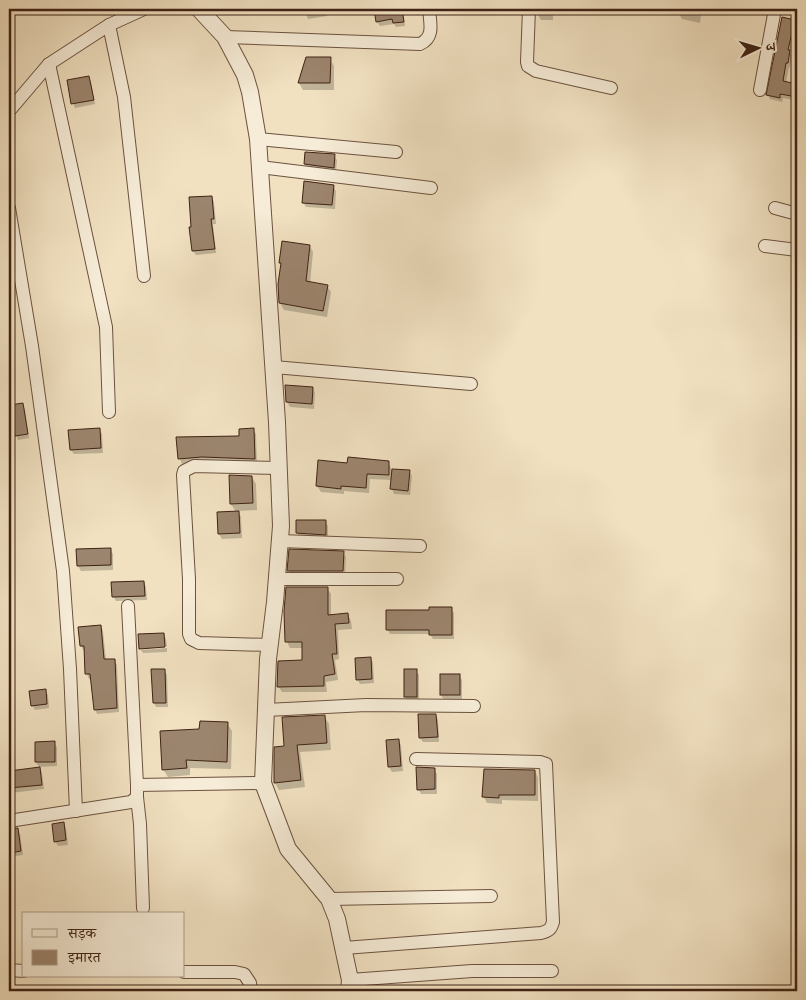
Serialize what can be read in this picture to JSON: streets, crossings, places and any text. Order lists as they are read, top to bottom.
{
  "legend": ["सड़क", "इमारत"],
  "north": "right"
}
